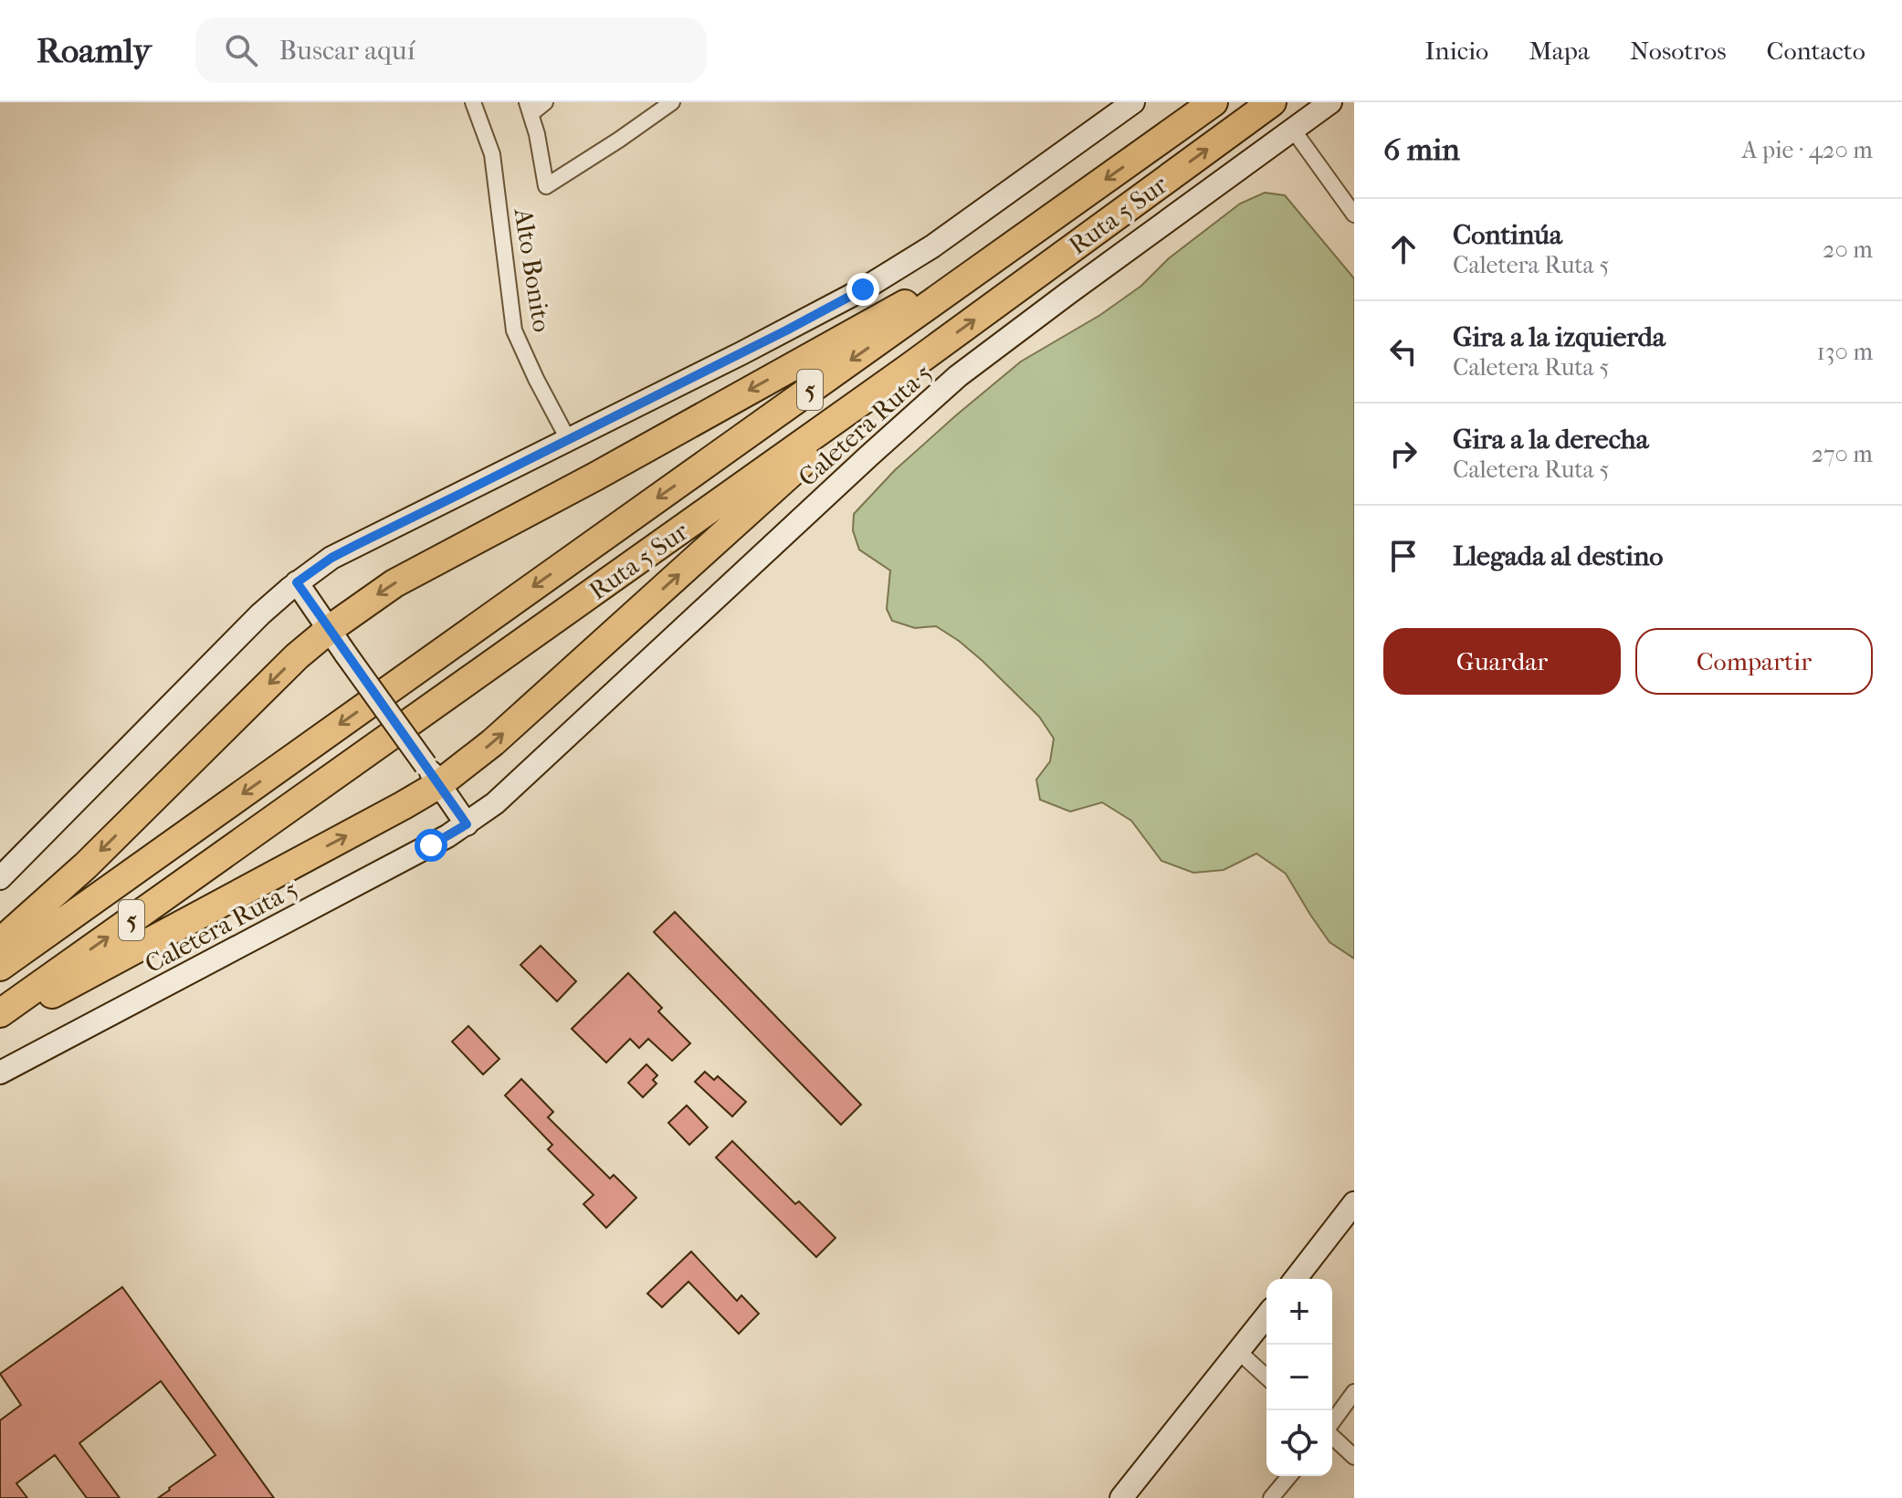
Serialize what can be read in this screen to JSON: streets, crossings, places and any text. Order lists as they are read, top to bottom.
{
  "streets": {
    "highway": ["Ruta 5 Sur", "5"],
    "street": ["Alto Bonito", "Caletera Ruta 5"]
  },
  "page": {
    "header": "Roamly",
    "search": "Buscar aquí",
    "nav": [
      "Inicio",
      "Mapa",
      "Nosotros",
      "Contacto"
    ],
    "heading": ["6 min", "A pie · 420 m"],
    "list": [
      ["Continúa", "Caletera Ruta 5", "20 m"],
      ["Gira a la izquierda", "Caletera Ruta 5", "130 m"],
      ["Gira a la derecha", "Caletera Ruta 5", "270 m"],
      "Llegada al destino"
    ],
    "buttons": ["Guardar", "Compartir"],
    "map_buttons": ["+", "−"]
  }
}
